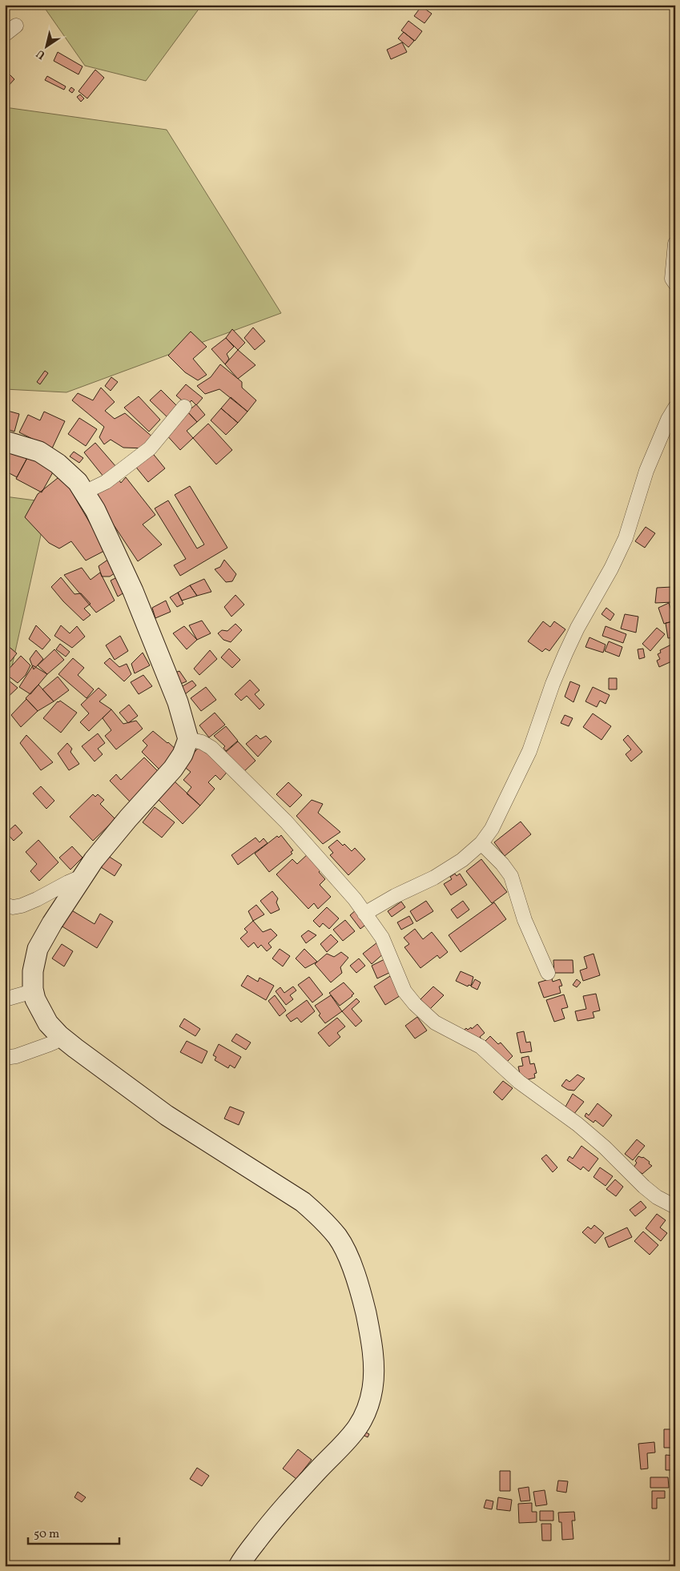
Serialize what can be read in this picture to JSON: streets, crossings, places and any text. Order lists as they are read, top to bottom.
{
  "scale_bar": "50 m",
  "north": "bottom left"
}
